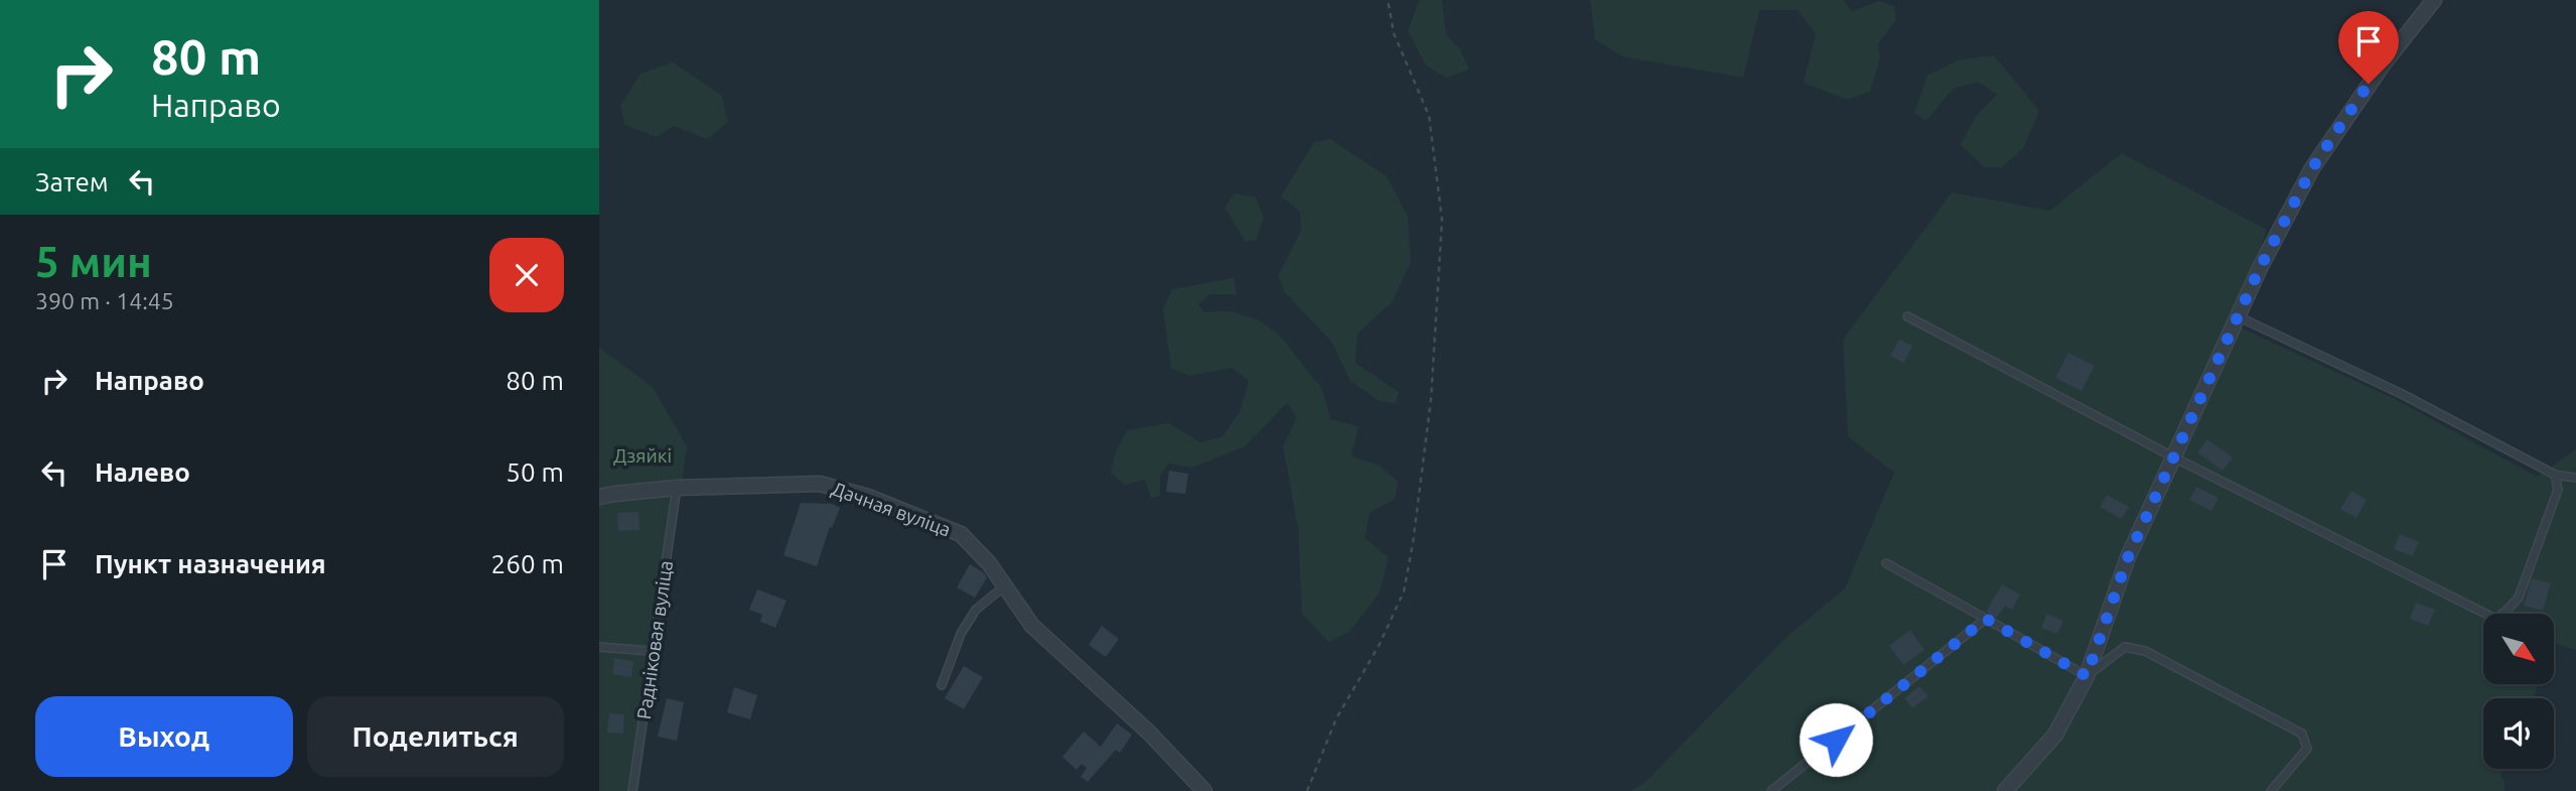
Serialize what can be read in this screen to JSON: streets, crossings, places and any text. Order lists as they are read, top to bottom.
{
  "streets": {
    "street": ["Дачная вуліца"],
    "lane": ["Радніковая вуліца"]
  },
  "crossings": [
    ["Дачная вуліца", "Радніковая вуліца"]
  ],
  "parks": ["Дзяйкі"],
  "north": "bottom right",
  "page": {
    "turn": ["80 m", "Направо"],
    "then": "Затем",
    "heading": ["5 мин", "390 m · 14:45"],
    "list": [
      {
        "name": "Направо",
        "value": "80 m"
      },
      {
        "name": "Налево",
        "value": "50 m"
      },
      {
        "name": "Пункт назначения",
        "value": "260 m"
      }
    ],
    "buttons": ["Выход", "Поделиться"]
  }
}
